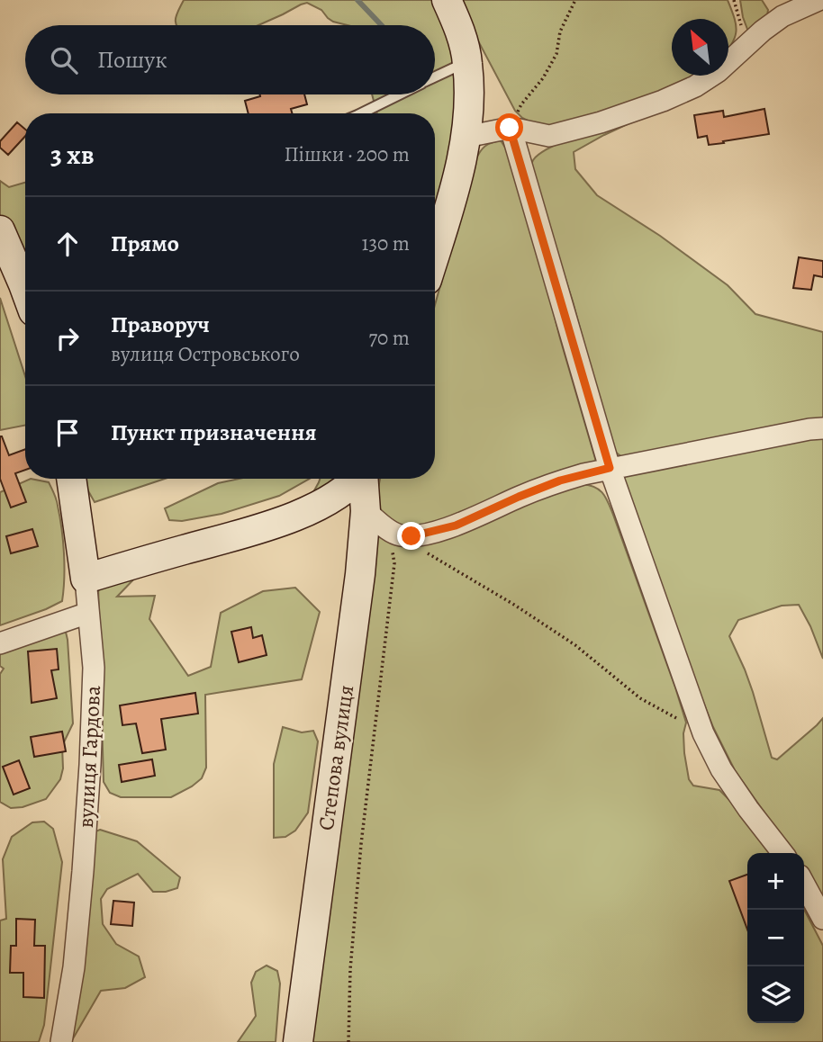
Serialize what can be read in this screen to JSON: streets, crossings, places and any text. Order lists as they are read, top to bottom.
{
  "streets": {
    "street": ["вулиця Гардова", "Степова вулиця"]
  },
  "north": "top left",
  "page": {
    "search": "Пошук",
    "heading": ["3 хв", "Пішки · 200 m"],
    "list": [
      ["Прямо", "130 m"],
      ["Праворуч", "вулиця Островського", "70 m"],
      "Пункт призначення"
    ],
    "map_buttons": ["+", "−"]
  }
}
